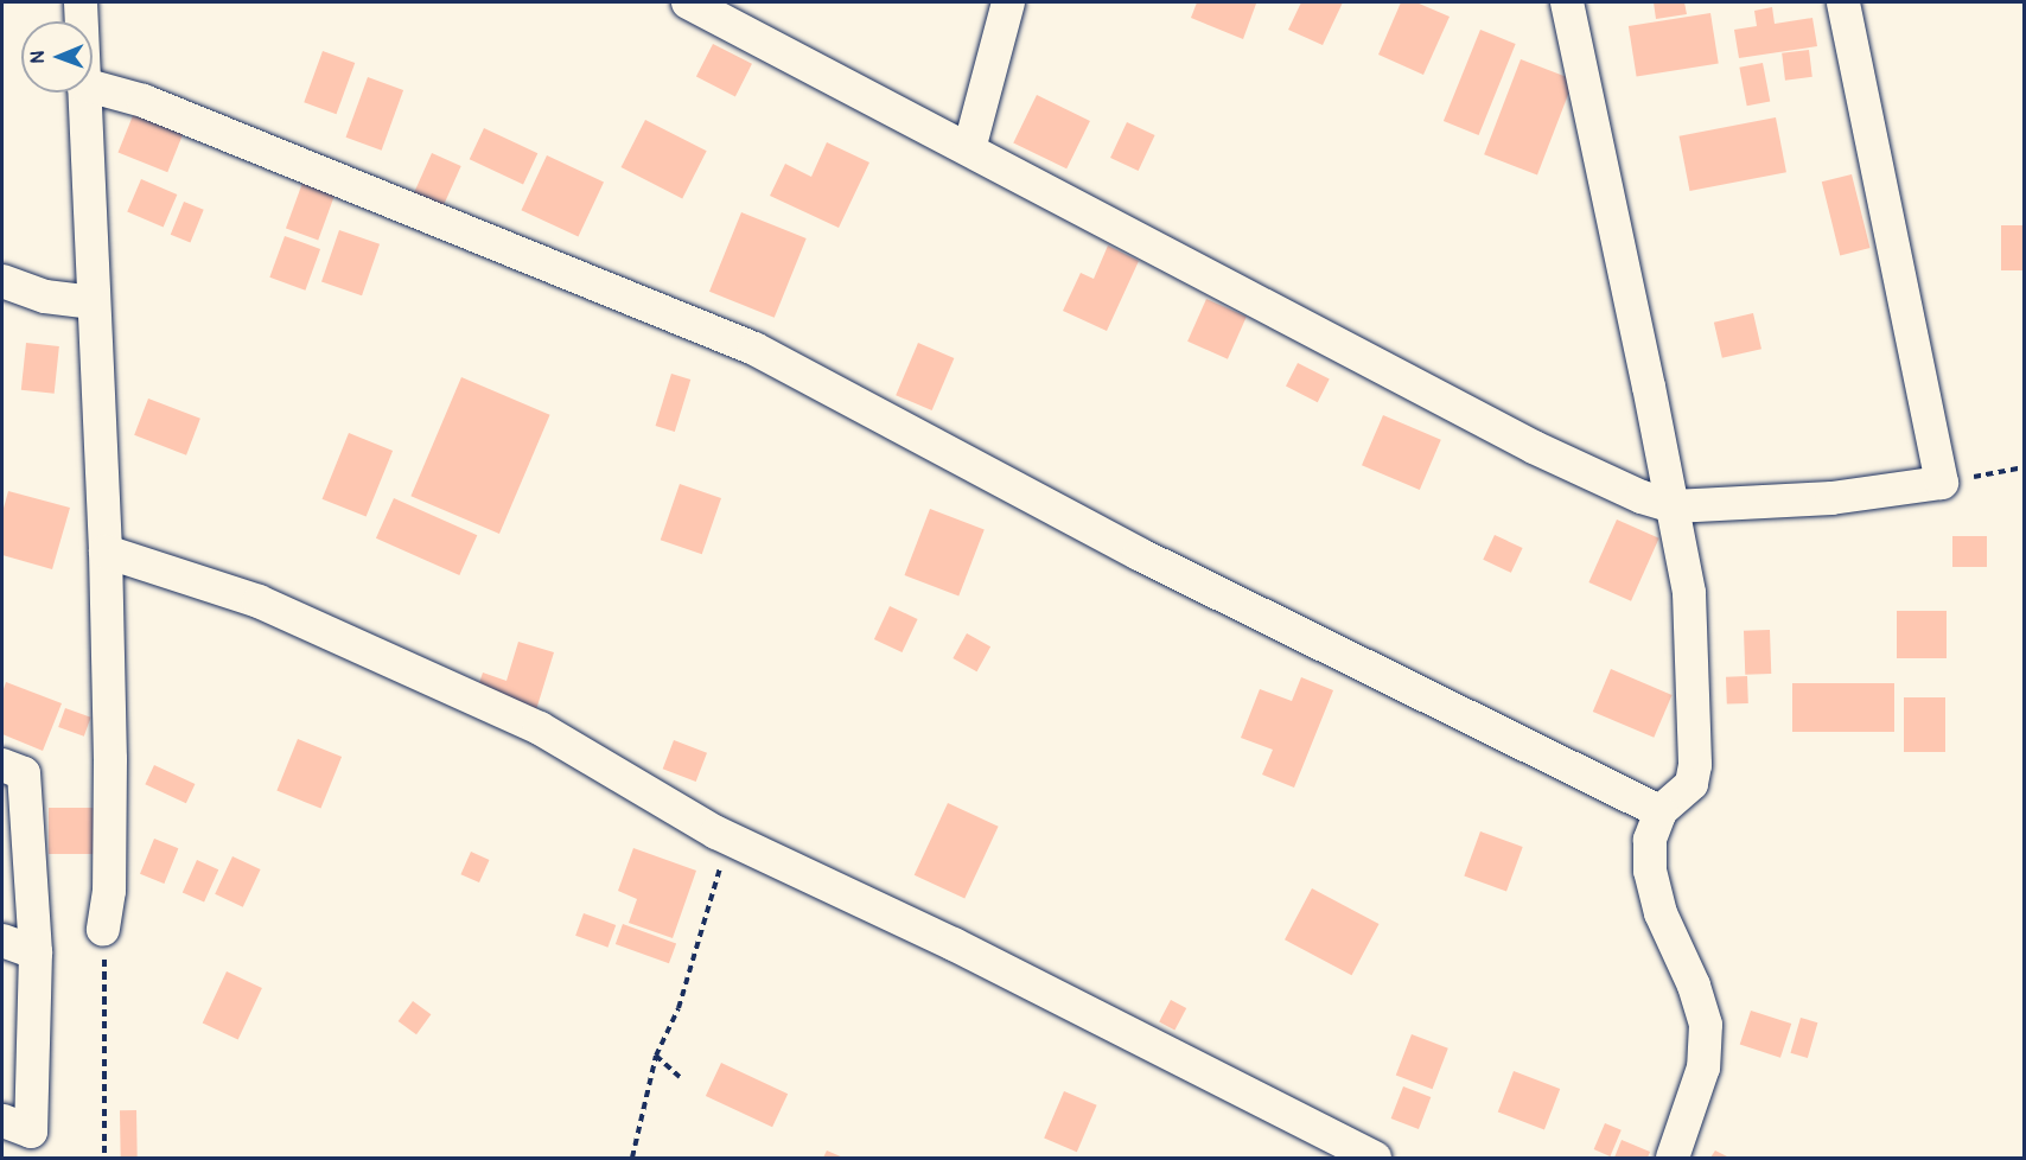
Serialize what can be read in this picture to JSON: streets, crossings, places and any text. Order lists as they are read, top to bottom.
{
  "north": "left"
}
